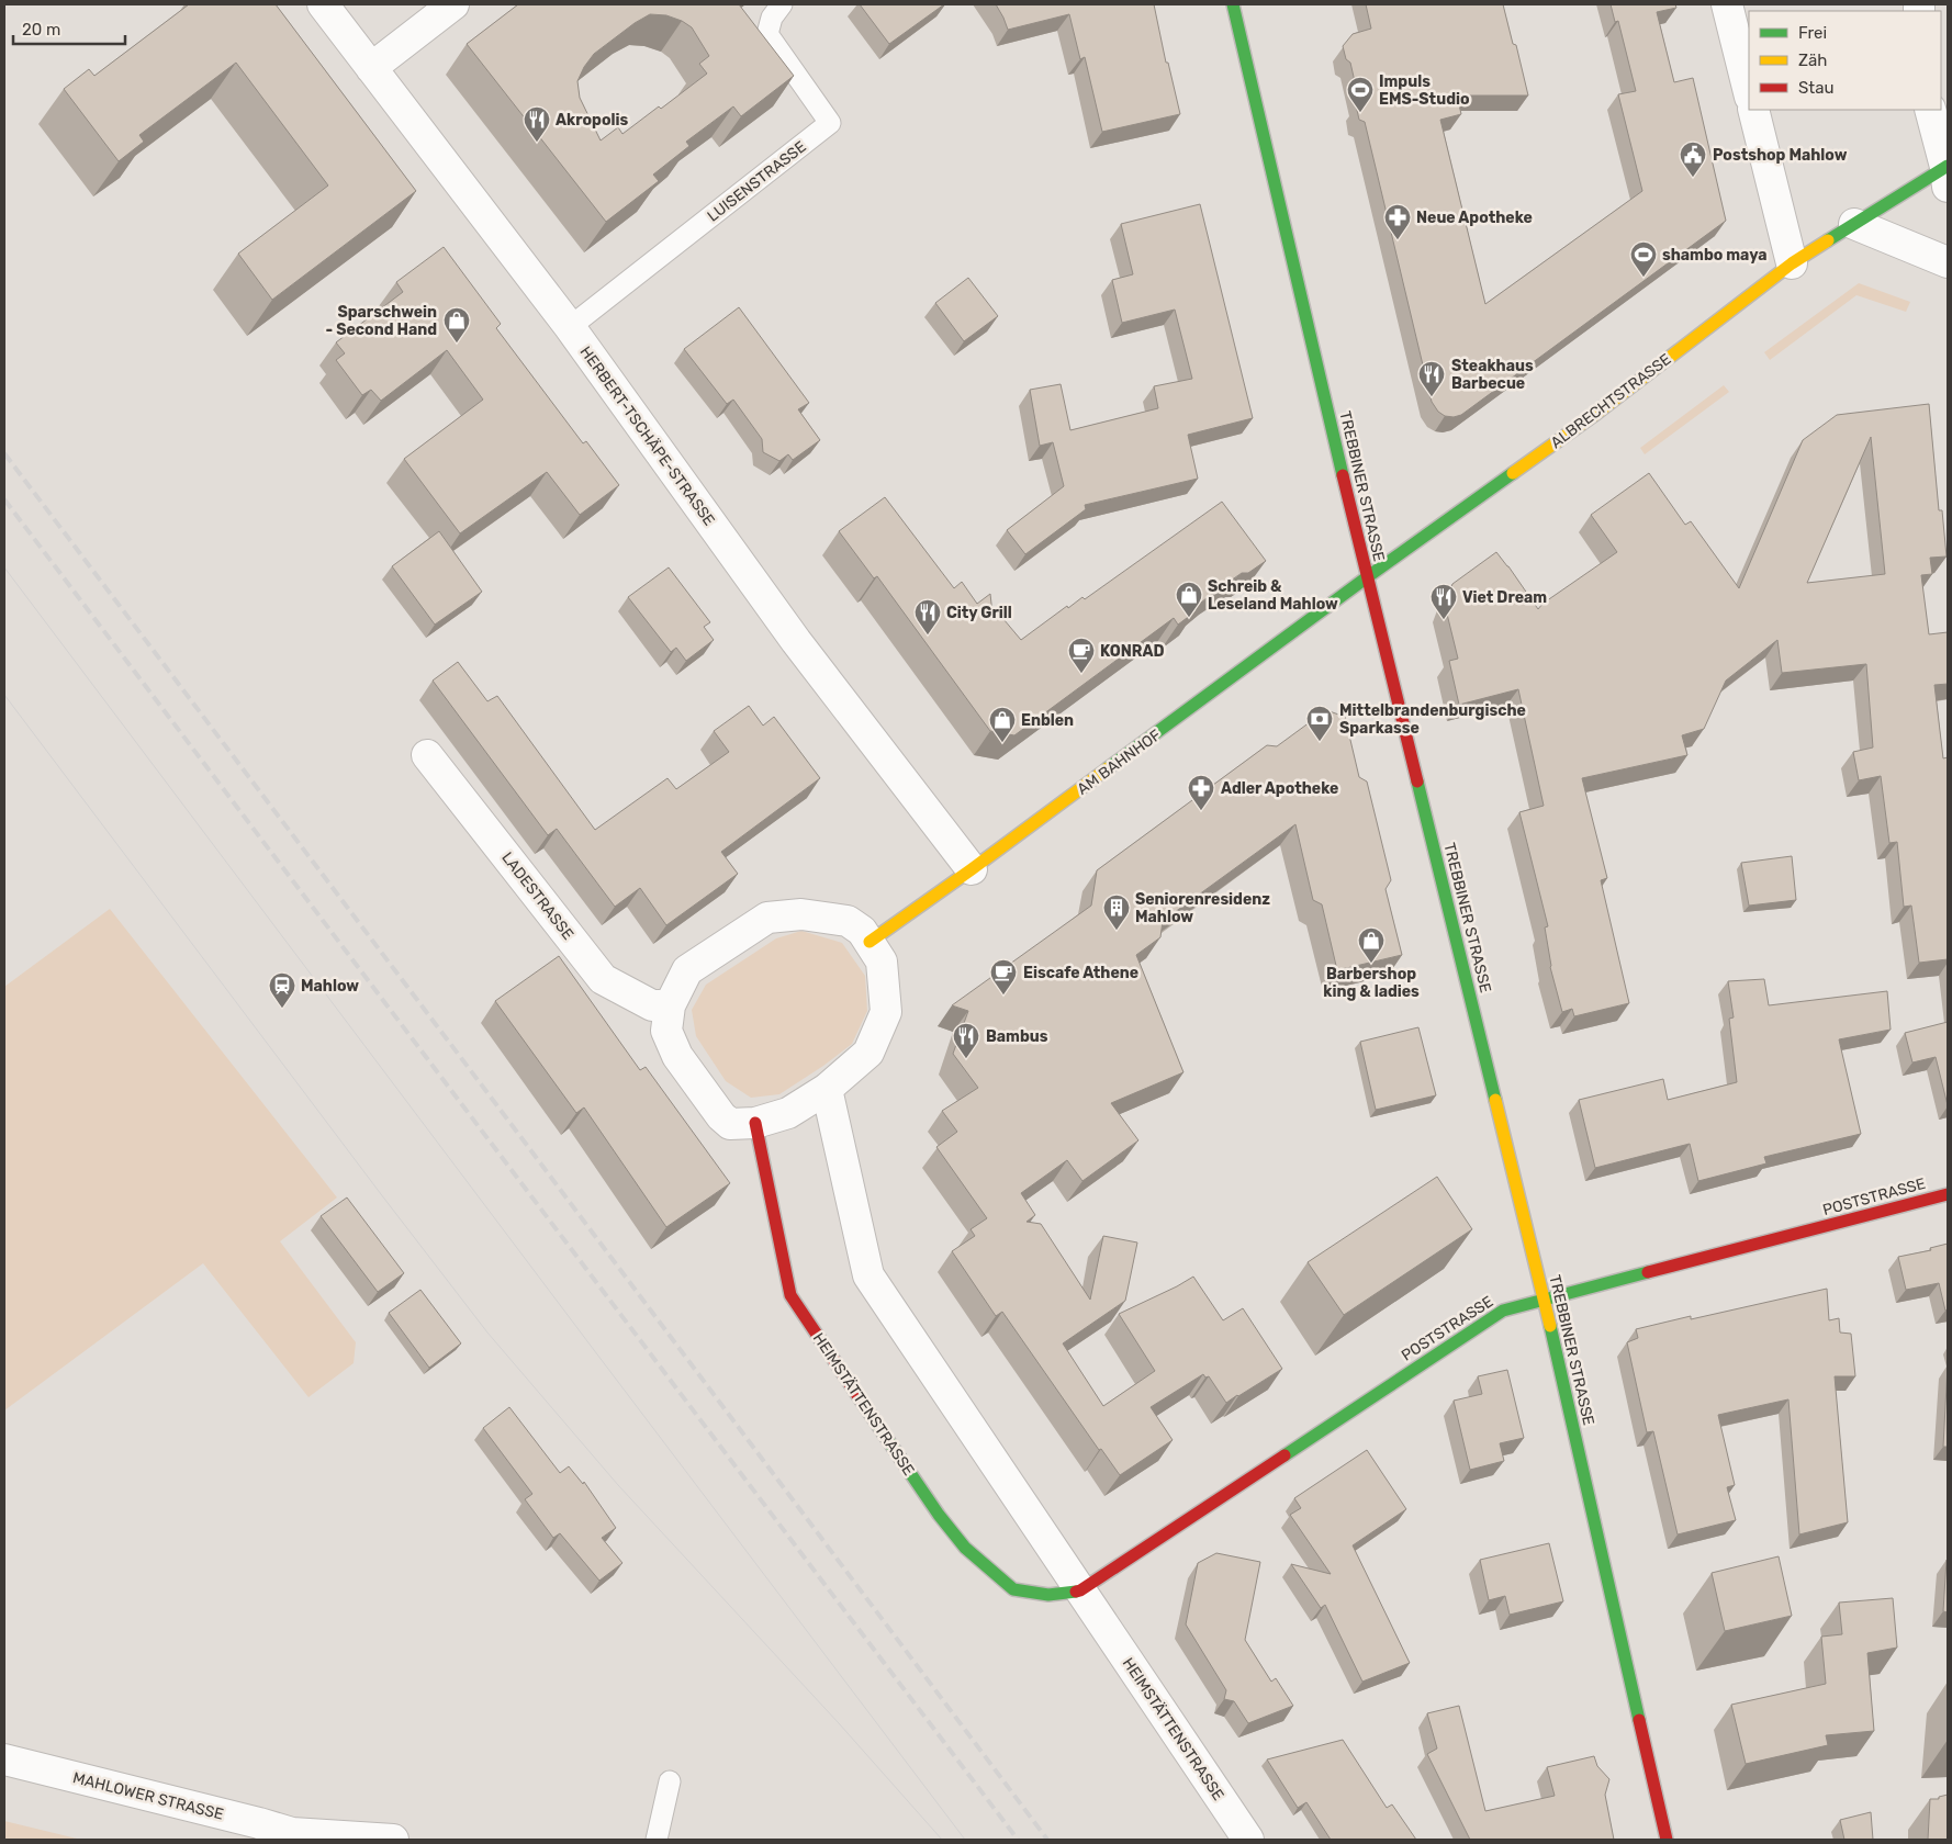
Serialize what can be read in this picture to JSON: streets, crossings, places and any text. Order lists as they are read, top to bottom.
{
  "streets": {
    "street": [
      "ALBRECHTSTRASSE",
      "HERBERT-TSCHÄPE-STRASSE",
      "TREBBINER STRASSE",
      "AM BAHNHOF",
      "LADESTRASSE",
      "POSTSTRASSE",
      "HEIMSTÄTTENSTRASSE",
      "MAHLOWER STRASSE"
    ],
    "lane": ["LUISENSTRASSE"]
  },
  "crossings": [
    ["LUISENSTRASSE", "HERBERT-TSCHÄPE-STRASSE"],
    ["ALBRECHTSTRASSE", "TREBBINER STRASSE"],
    ["ALBRECHTSTRASSE", "AM BAHNHOF"],
    ["HERBERT-TSCHÄPE-STRASSE", "AM BAHNHOF"],
    ["TREBBINER STRASSE", "AM BAHNHOF"],
    ["TREBBINER STRASSE", "POSTSTRASSE"],
    ["POSTSTRASSE", "HEIMSTÄTTENSTRASSE"]
  ],
  "places": {
    "sports": ["Impuls EMS-Studio", "shambo maya"],
    "restaurant": [
      "Akropolis",
      "Steakhaus Barbecue",
      "Viet Dream",
      "City Grill",
      "Bambus"
    ],
    "public building": ["Postshop Mahlow"],
    "pharmacy": ["Neue Apotheke", "Adler Apotheke"],
    "shop": [
      "Sparschwein - Second Hand",
      "Schreib & Leseland Mahlow",
      "Enblen",
      "Barbershop king & ladies"
    ],
    "cafe": ["KONRAD", "Eiscafe Athene"],
    "bank": ["Mittelbrandenburgische Sparkasse"],
    "building": ["Seniorenresidenz Mahlow"],
    "station": ["Mahlow"]
  },
  "legend": ["Frei", "Zäh", "Stau"],
  "scale_bar": "20 m"
}
